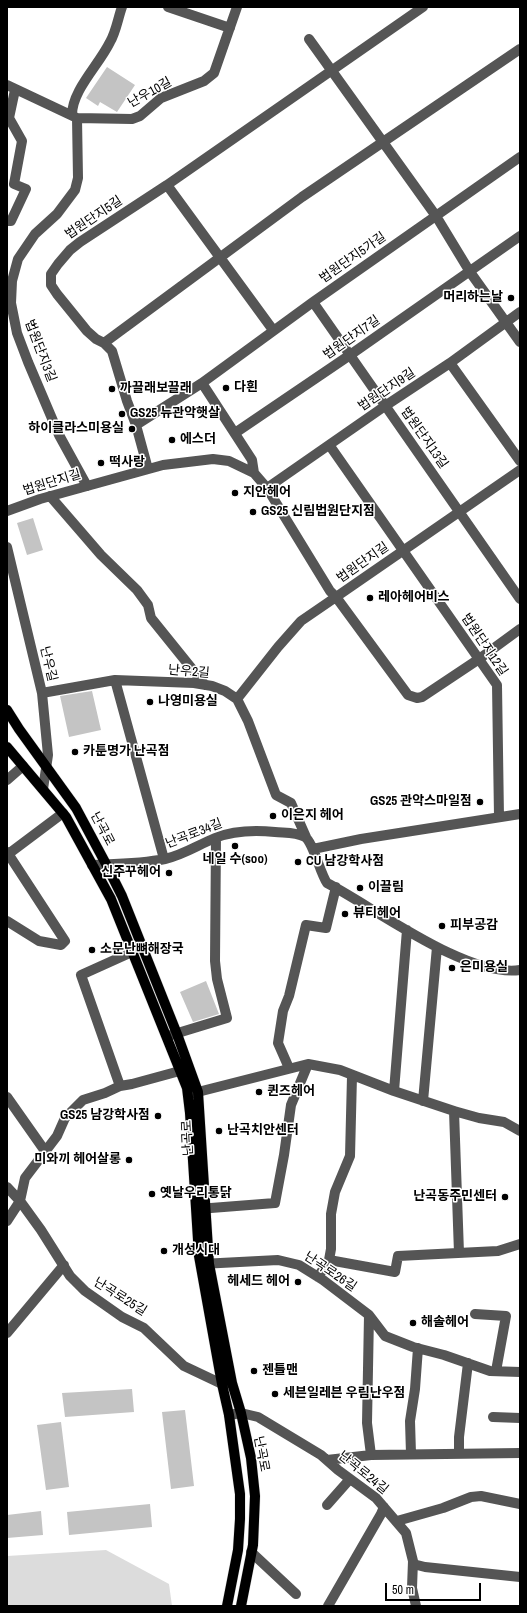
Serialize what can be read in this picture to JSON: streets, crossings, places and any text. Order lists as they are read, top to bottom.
{
  "streets": {
    "main road": ["난곡로"],
    "street": [
      "난우10길",
      "법원단지5길",
      "법원단지5가길",
      "법원단지7길",
      "법원단지3길",
      "법원단지9길",
      "법원단지13길",
      "법원단지길",
      "법원단지12길",
      "난우길",
      "난우2길",
      "난곡로34길",
      "난곡로26길",
      "난곡로25길",
      "난곡로24길"
    ]
  },
  "crossings": [
    ["난우10길", "법원단지3길"],
    ["법원단지5길", "법원단지5가길"],
    ["법원단지5길", "법원단지길"],
    ["법원단지5가길", "법원단지13길"],
    ["법원단지7길", "법원단지13길"],
    ["법원단지3길", "법원단지길"],
    ["법원단지9길", "법원단지13길"],
    ["법원단지9길", "법원단지길"],
    ["법원단지13길", "법원단지길"],
    ["법원단지길", "법원단지12길"],
    ["난우길", "난우2길"],
    ["난우길", "난곡로"],
    ["난곡로", "난곡로34길"],
    ["난곡로", "난곡로26길"],
    ["난곡로", "난곡로25길"],
    ["난곡로", "난곡로24길"]
  ],
  "places": [
    "머리하는날",
    "다흰",
    "까끌래보끌래",
    "GS25 뉴관악햇살",
    "하이클라스미용실",
    "에스더",
    "떡사랑",
    "지안헤어",
    "GS25 신림법원단지점",
    "레아헤어비스",
    "나영미용실",
    "카툰명가 난곡점",
    "GS25 관악스마일점",
    "이은지 헤어",
    "네일 수(soo)",
    "CU 남강학사점",
    "신주꾸헤어",
    "이끌림",
    "뷰티헤어",
    "피부공감",
    "소문난뼈해장국",
    "은미용실",
    "퀸즈헤어",
    "GS25 남강학사점",
    "난곡치안센터",
    "미와끼 헤어살롱",
    "옛날우리통닭",
    "난곡동주민센터",
    "개성시대",
    "헤세드 헤어",
    "해솔헤어",
    "젠틀맨",
    "세븐일레븐 우림난우점"
  ],
  "scale_bar": "50 m"
}
